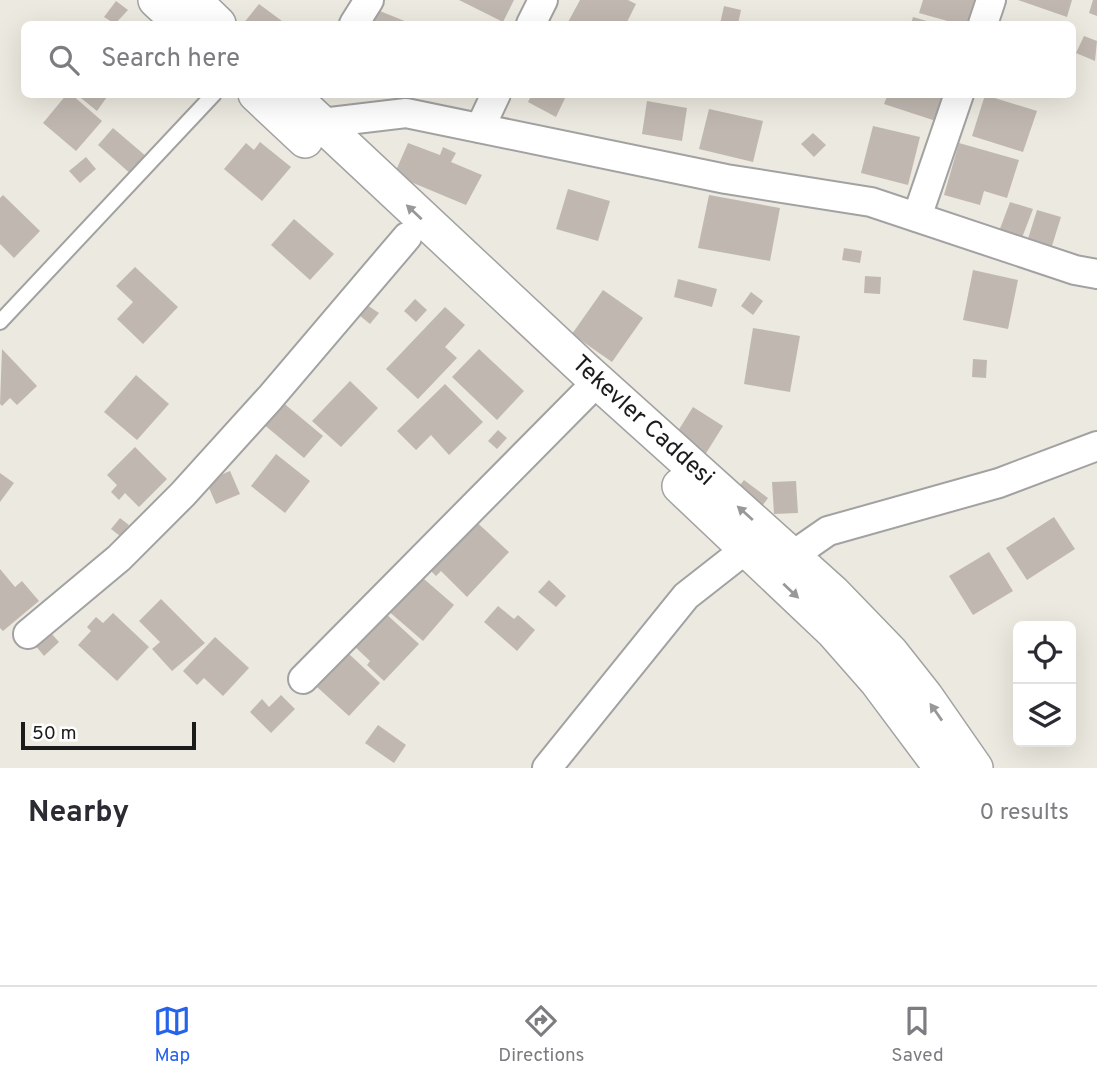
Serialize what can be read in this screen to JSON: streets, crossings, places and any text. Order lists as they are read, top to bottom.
{
  "streets": {
    "street": ["Tekevler Caddesi"]
  },
  "scale_bar": "50 m",
  "page": {
    "search": "Search here",
    "scale": "50 m",
    "heading": ["Nearby", "0 results"],
    "nav": ["Map", "Directions", "Saved"]
  }
}
